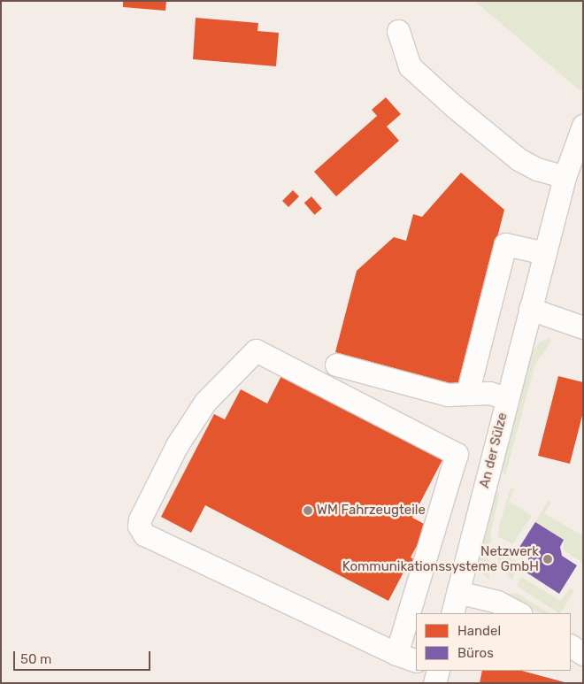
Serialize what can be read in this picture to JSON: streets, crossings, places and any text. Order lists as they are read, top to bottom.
{
  "streets": {
    "street": ["An der Sülze"]
  },
  "places": ["WM Fahrzeugteile", "Netzwerk Kommunikationssysteme GmbH"],
  "legend": ["Handel", "Büros"],
  "scale_bar": "50 m"
}
